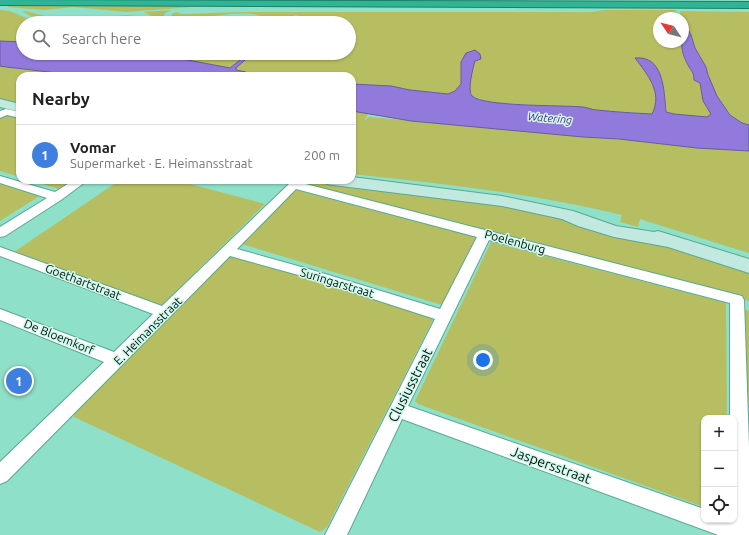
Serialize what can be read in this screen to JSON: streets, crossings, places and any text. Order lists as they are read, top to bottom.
{
  "streets": {
    "street": [
      "Poelenburg",
      "Goethartstraat",
      "Suringarstraat",
      "E. Heimansstraat",
      "De Bloemkorf",
      "Clusiusstraat",
      "Jaspersstraat"
    ]
  },
  "crossings": [
    ["Poelenburg", "E. Heimansstraat"],
    ["Poelenburg", "Clusiusstraat"],
    ["Poelenburg", "Jaspersstraat"],
    ["Goethartstraat", "E. Heimansstraat"],
    ["Suringarstraat", "E. Heimansstraat"],
    ["Suringarstraat", "Clusiusstraat"],
    ["E. Heimansstraat", "De Bloemkorf"],
    ["Clusiusstraat", "Jaspersstraat"]
  ],
  "water": ["Watering"],
  "north": "top left",
  "page": {
    "search": "Search here",
    "heading": "Nearby",
    "list": [
      {
        "mark": "1",
        "name": "Vomar",
        "note": "Supermarket · E. Heimansstraat",
        "value": "200 m"
      }
    ],
    "pins": "1",
    "map_buttons": ["+", "−"]
  }
}
